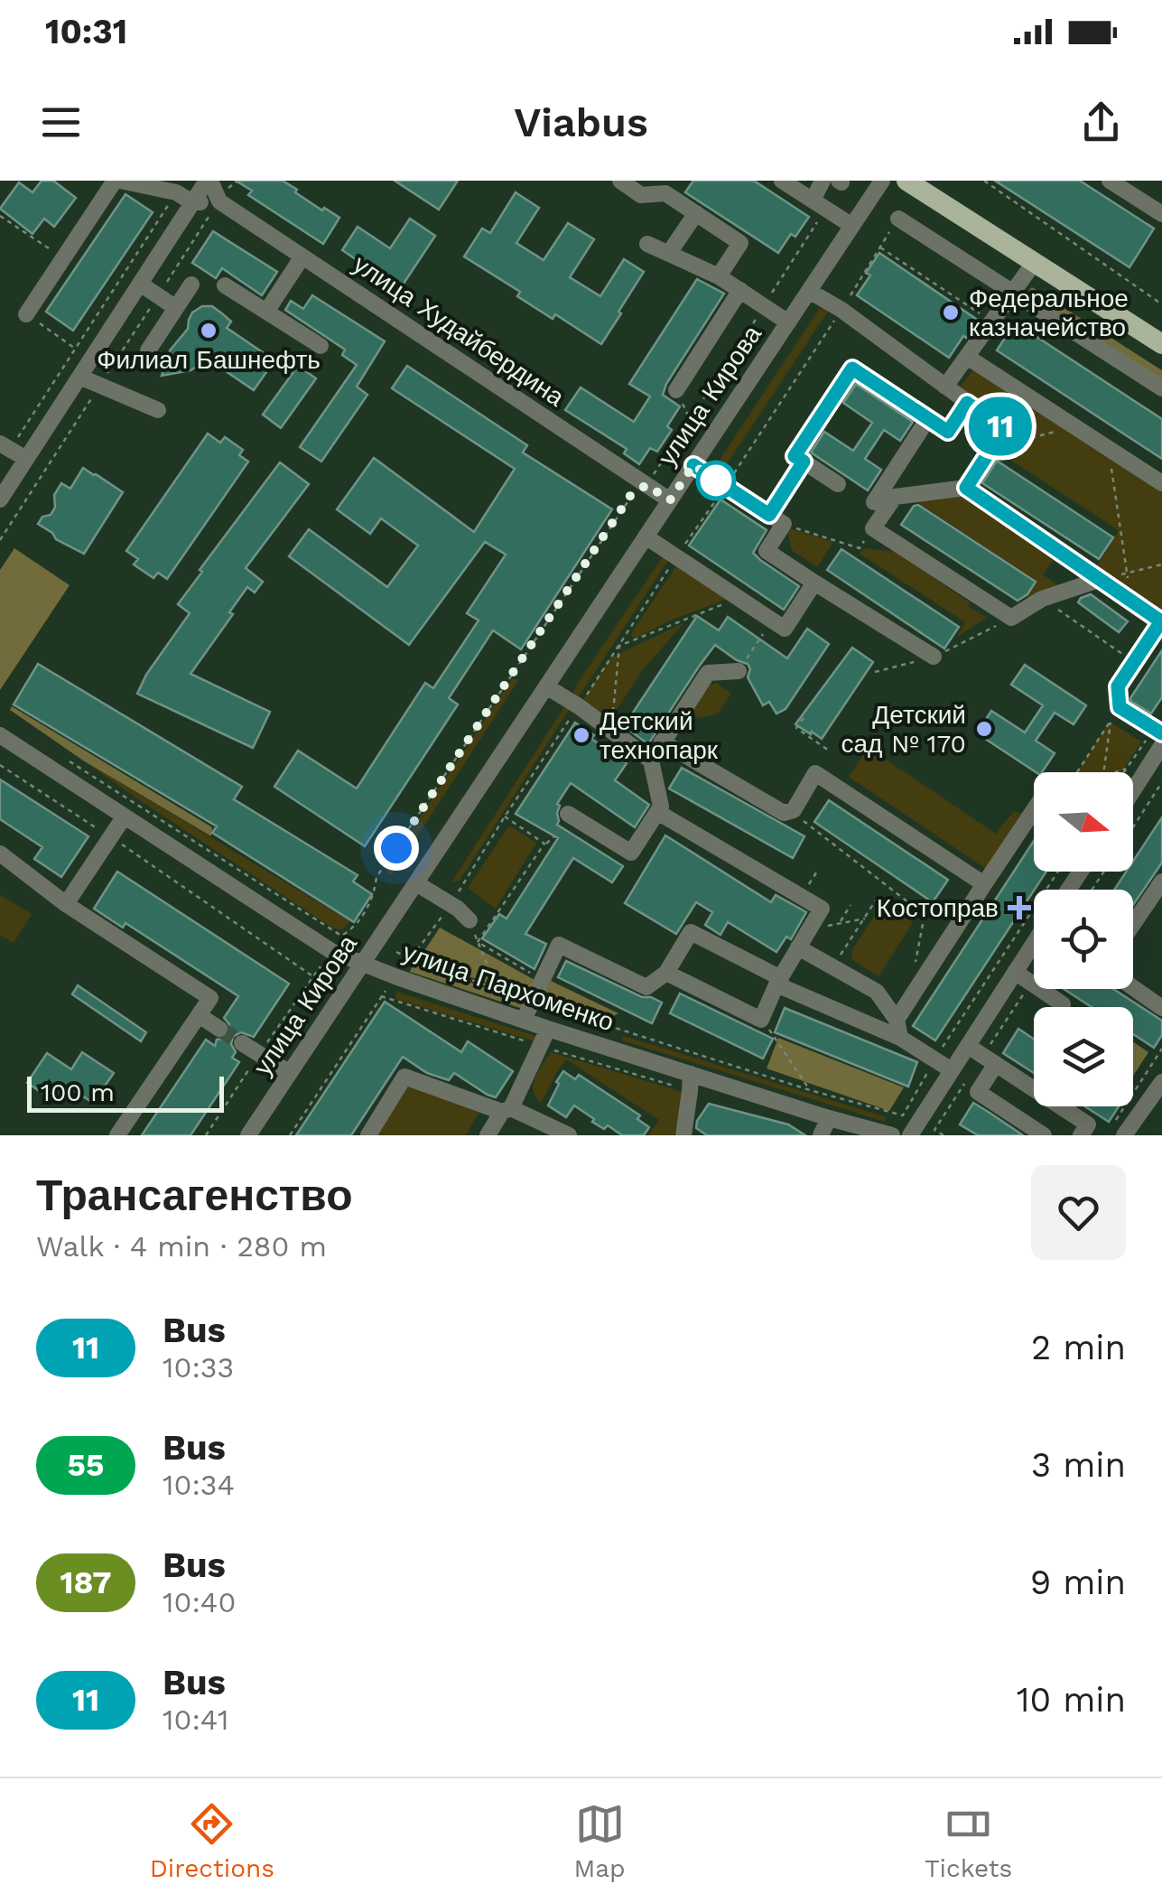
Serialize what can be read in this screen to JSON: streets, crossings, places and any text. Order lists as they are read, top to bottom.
{
  "streets": {
    "street": ["улица Худайбердина", "улица Кирова", "улица Пархоменко"]
  },
  "crossings": [
    ["улица Худайбердина", "улица Кирова"],
    ["улица Кирова", "улица Пархоменко"]
  ],
  "places": {
    "other": [
      "Федеральное казначейство",
      "Филиал Башнефть",
      "Детский сад № 170",
      "Детский технопарк"
    ],
    "health": ["Костоправ"]
  },
  "lines": ["bus line 11"],
  "scale_bar": "100 m",
  "north": "right",
  "page": {
    "status": "10:31",
    "header": "Viabus",
    "on_map": "11",
    "scale": "100 m",
    "heading": ["Трансагенство", "Walk · 4 min · 280 m"],
    "list": [
      {
        "mark": "11",
        "name": "Bus",
        "note": "10:33",
        "value": "2 min"
      },
      {
        "mark": "55",
        "name": "Bus",
        "note": "10:34",
        "value": "3 min"
      },
      {
        "mark": "187",
        "name": "Bus",
        "note": "10:40",
        "value": "9 min"
      },
      {
        "mark": "11",
        "name": "Bus",
        "note": "10:41",
        "value": "10 min"
      }
    ],
    "tabs": ["Directions", "Map", "Tickets"]
  }
}
